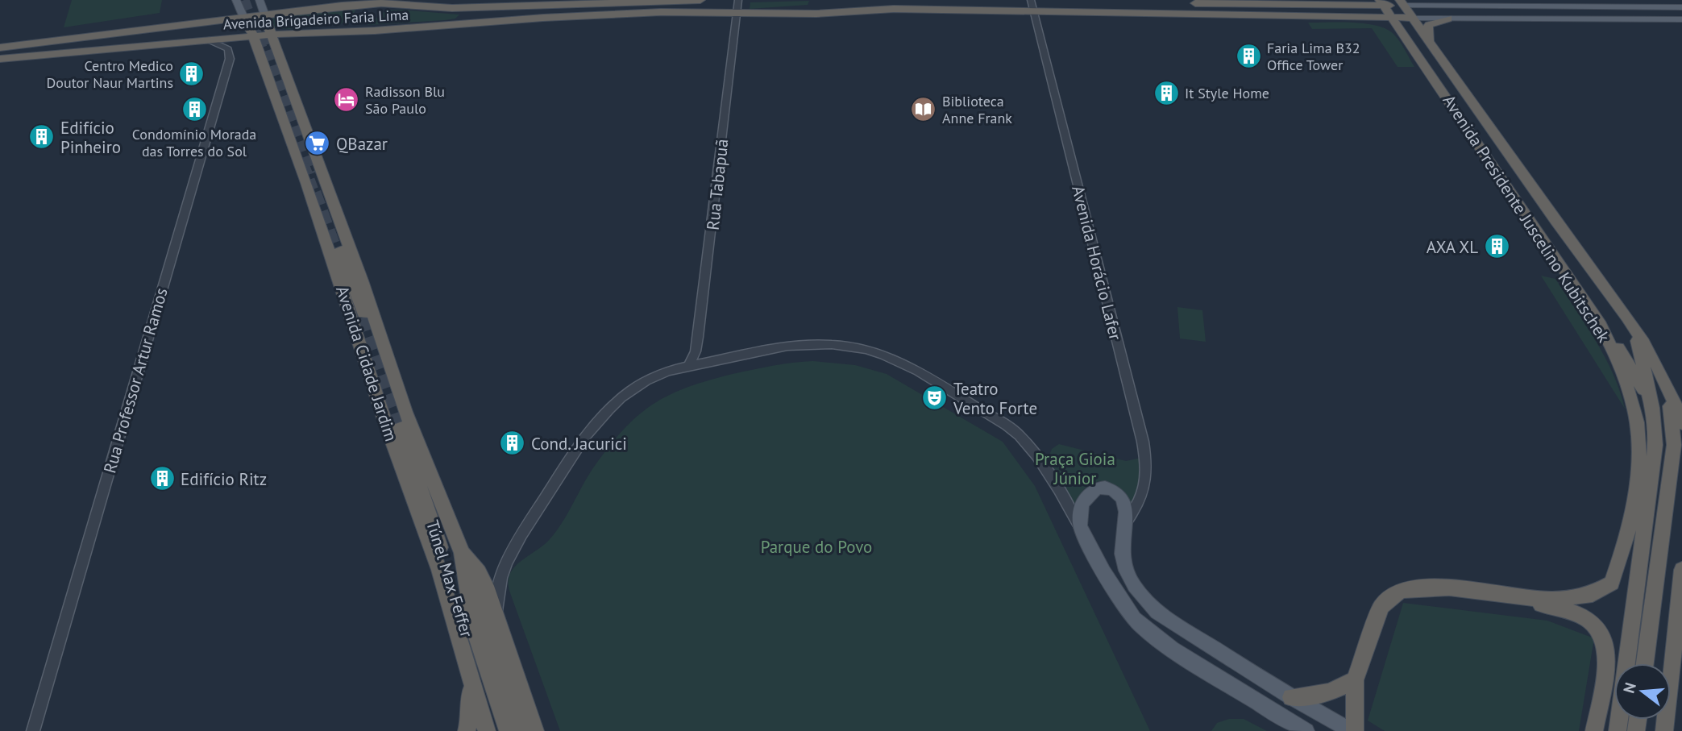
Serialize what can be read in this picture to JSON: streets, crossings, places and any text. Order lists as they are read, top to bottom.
{
  "streets": {
    "highway": [
      "Avenida Brigadeiro Faria Lima",
      "Avenida Presidente Juscelino Kubitschek",
      "Avenida Cidade Jardim",
      "Túnel Max Feffer"
    ],
    "street": ["Rua Tabapuã", "Avenida Horácio Lafer", "Rua Professor Artur Ramos"]
  },
  "crossings": [
    ["Avenida Brigadeiro Faria Lima", "Rua Tabapuã"],
    ["Avenida Brigadeiro Faria Lima", "Avenida Presidente Juscelino Kubitschek"],
    ["Avenida Brigadeiro Faria Lima", "Avenida Horácio Lafer"],
    ["Avenida Brigadeiro Faria Lima", "Avenida Cidade Jardim"],
    ["Avenida Brigadeiro Faria Lima", "Rua Professor Artur Ramos"],
    ["Avenida Cidade Jardim", "Túnel Max Feffer"]
  ],
  "parks": ["Praça Gioia Júnior", "Parque do Povo"],
  "places": {
    "building": [
      "Faria Lima B32 Office Tower",
      "Centro Medico Doutor Naur Martins",
      "It Style Home",
      "Condomínio Morada das Torres do Sol",
      "Edifício Pinheiro",
      "AXA XL",
      "Cond. Jacurici",
      "Edifício Ritz"
    ],
    "hotel": ["Radisson Blu São Paulo"],
    "library": ["Biblioteca Anne Frank"],
    "supermarket": ["QBazar"],
    "theatre": ["Teatro Vento Forte"]
  },
  "north": "left"
}
